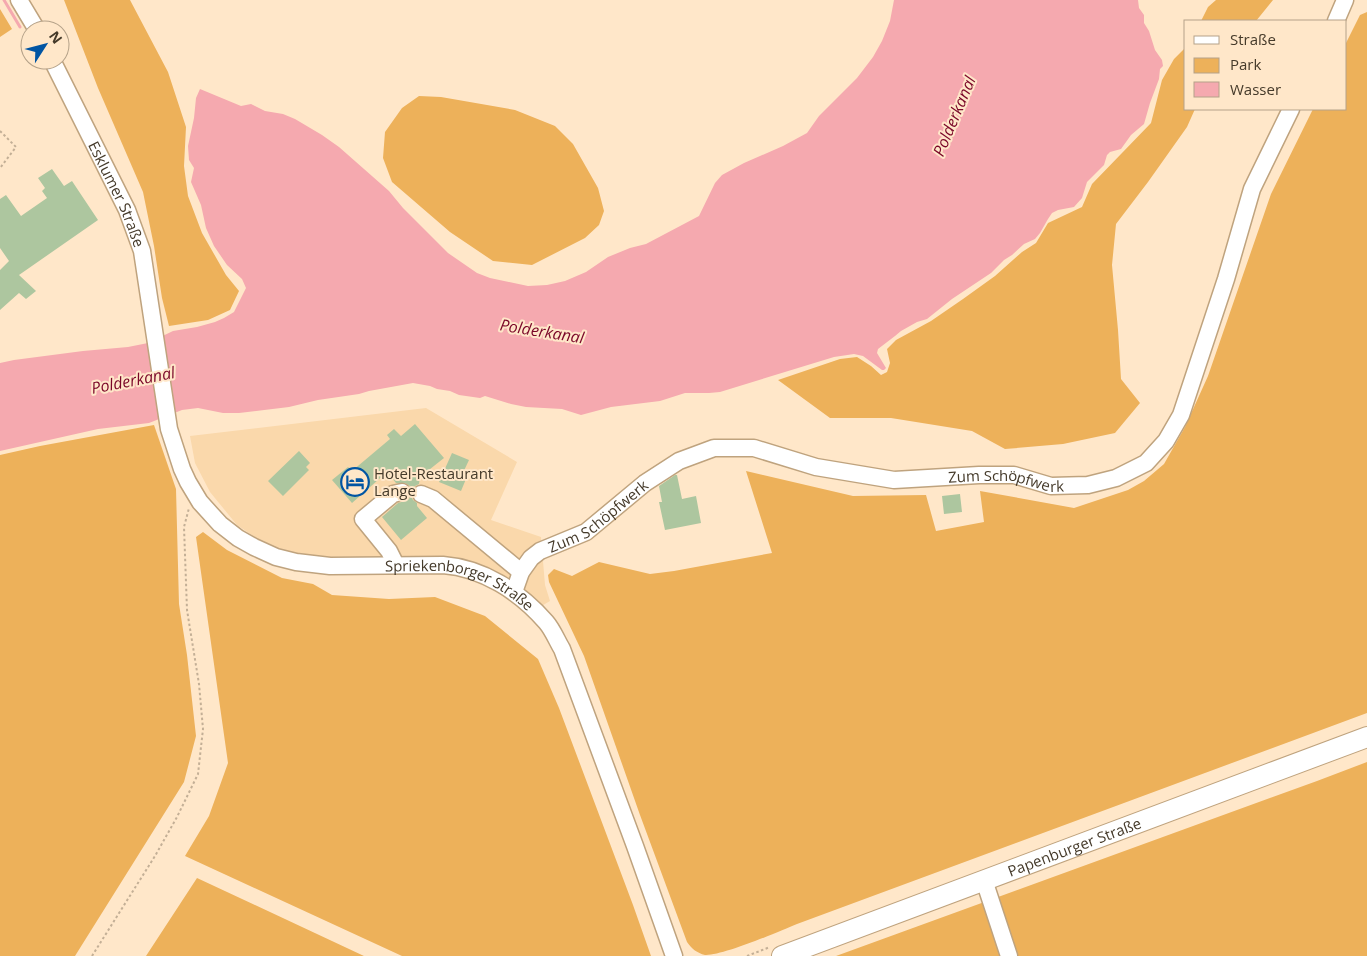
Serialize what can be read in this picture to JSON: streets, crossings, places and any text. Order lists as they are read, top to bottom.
{
  "streets": {
    "main road": ["Papenburger Straße"],
    "street": ["Esklumer Straße", "Zum Schöpfwerk", "Spriekenborger Straße"]
  },
  "crossings": [
    ["Esklumer Straße", "Spriekenborger Straße"],
    ["Zum Schöpfwerk", "Spriekenborger Straße"]
  ],
  "water": ["Polderkanal"],
  "places": {
    "hotel": ["Hotel-Restaurant Lange"]
  },
  "legend": ["Straße", "Park", "Wasser"],
  "north": "top right"
}
